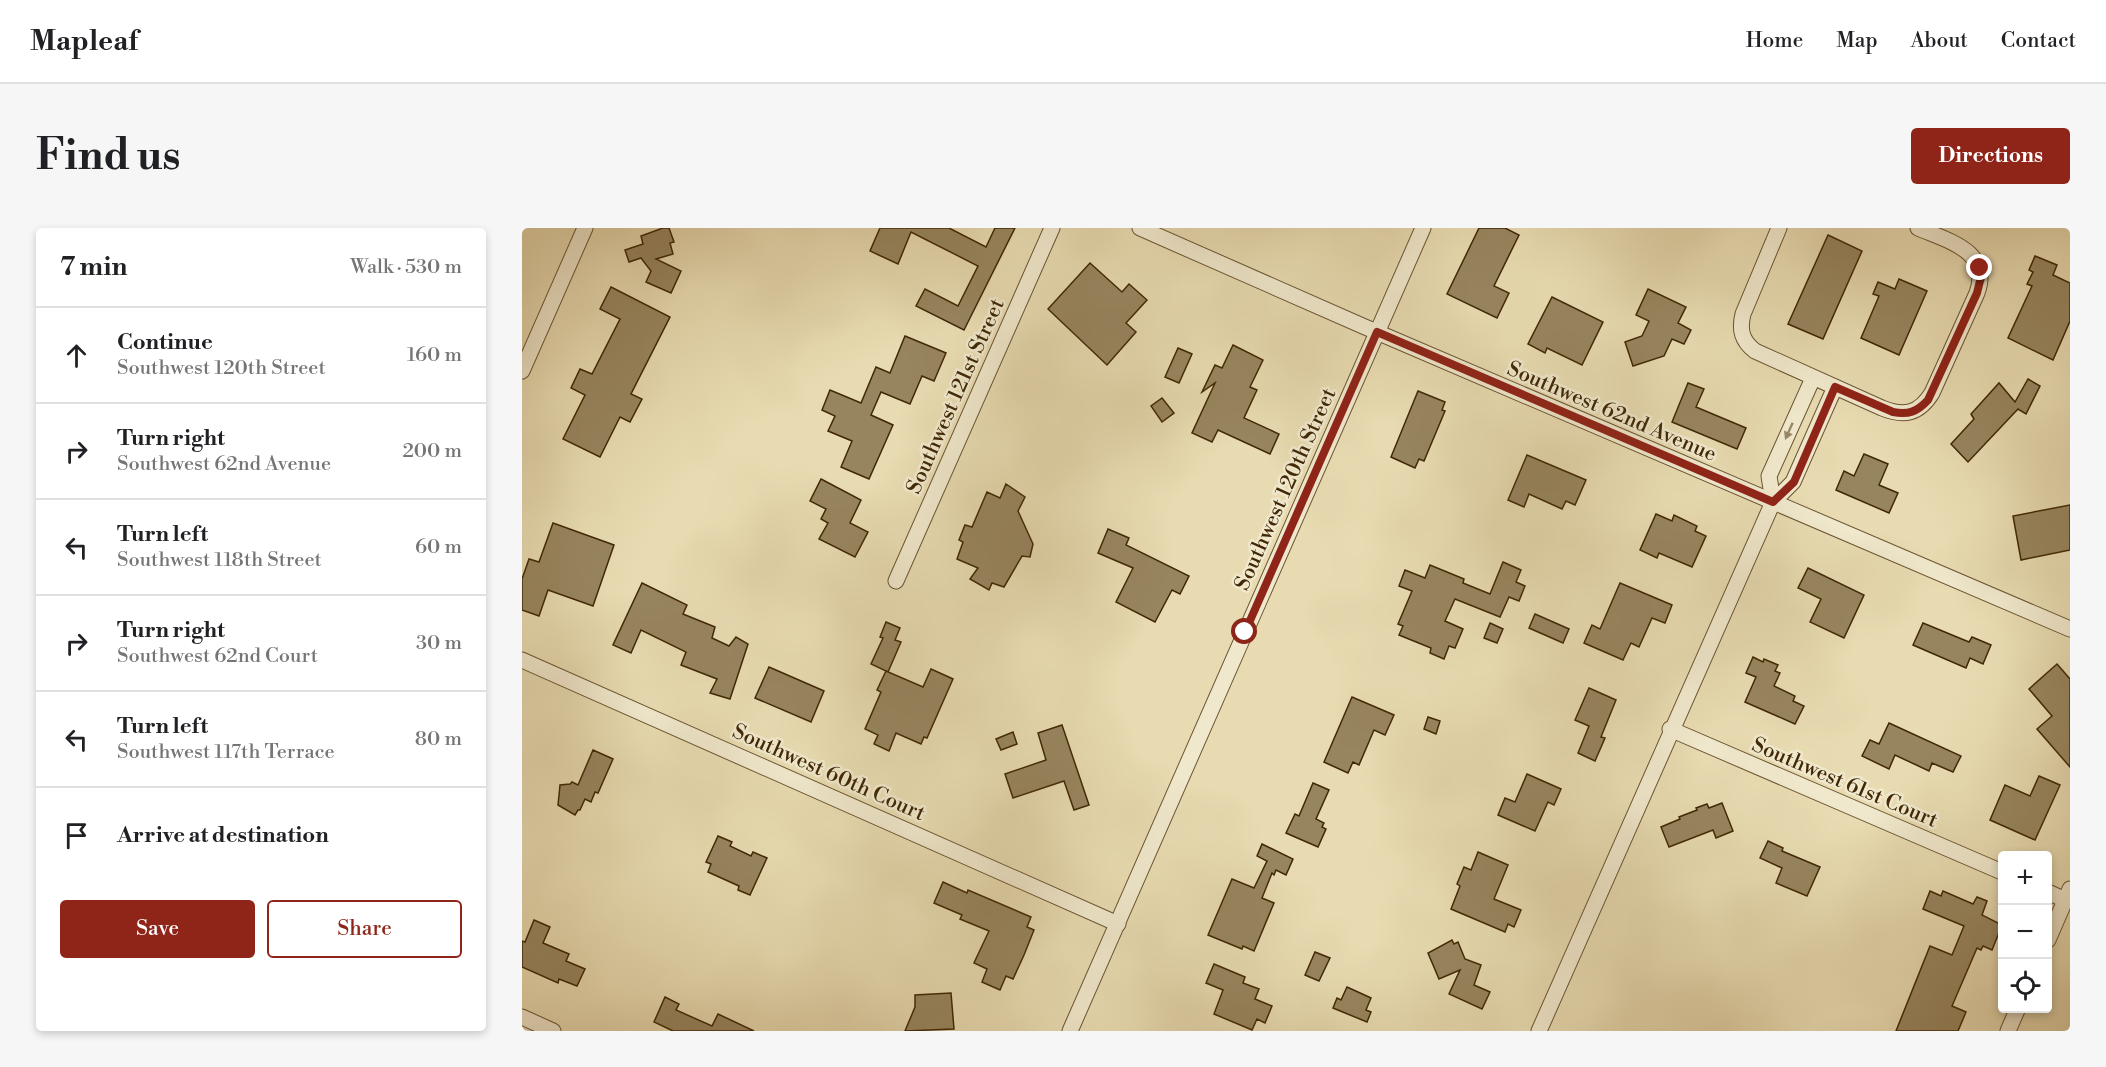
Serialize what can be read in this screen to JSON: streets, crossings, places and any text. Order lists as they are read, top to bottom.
{
  "streets": {
    "street": [
      "Southwest 121st Street",
      "Southwest 62nd Avenue",
      "Southwest 120th Street",
      "Southwest 60th Court",
      "Southwest 61st Court"
    ]
  },
  "crossings": [
    ["Southwest 62nd Avenue", "Southwest 120th Street"],
    ["Southwest 120th Street", "Southwest 60th Court"]
  ],
  "page": {
    "header": "Mapleaf",
    "nav": [
      "Home",
      "Map",
      "About",
      "Contact"
    ],
    "buttons": [
      "Directions",
      ["Save", "Share"]
    ],
    "title": "Find us",
    "heading": ["7 min", "Walk · 530 m"],
    "list": [
      ["Continue", "Southwest 120th Street", "160 m"],
      ["Turn right", "Southwest 62nd Avenue", "200 m"],
      ["Turn left", "Southwest 118th Street", "60 m"],
      ["Turn right", "Southwest 62nd Court", "30 m"],
      ["Turn left", "Southwest 117th Terrace", "80 m"],
      "Arrive at destination"
    ],
    "map_buttons": ["+", "−"]
  }
}
